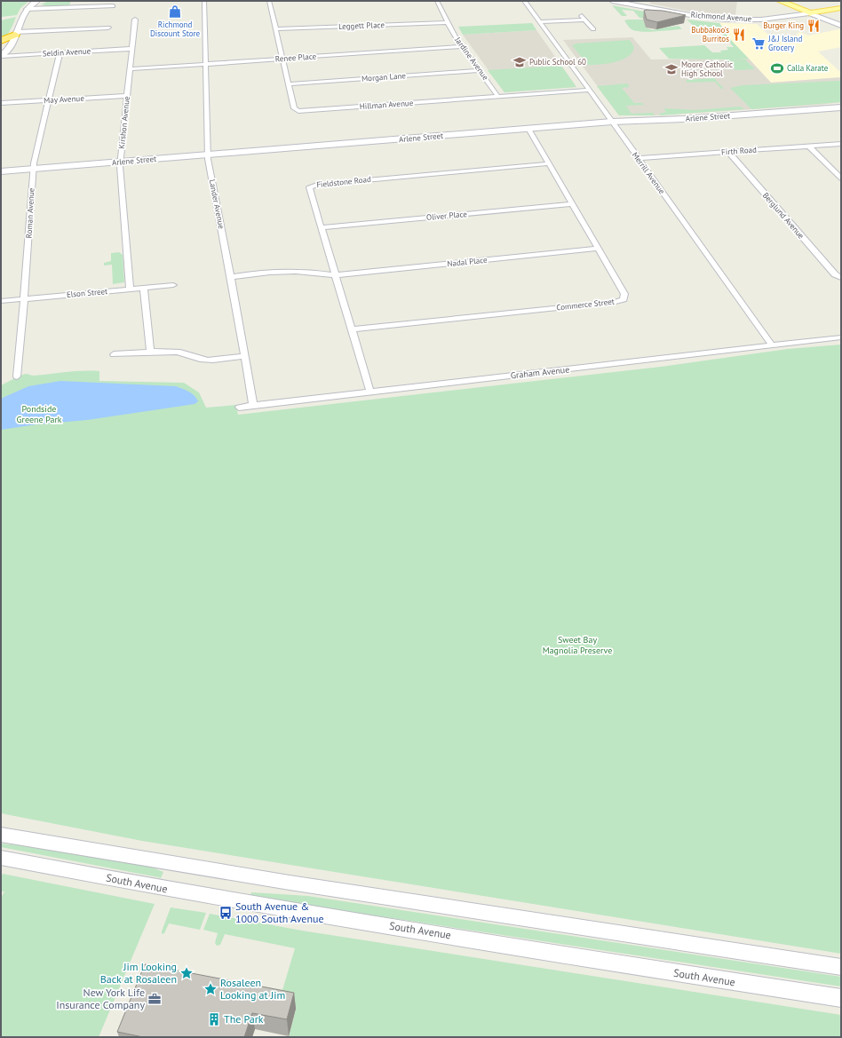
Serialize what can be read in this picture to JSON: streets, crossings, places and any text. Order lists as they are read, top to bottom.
{
  "streets": {
    "main road": ["Richmond Avenue"],
    "street": [
      "Leggett Place",
      "Seldin Avenue",
      "Renee Place",
      "Jardine Avenue",
      "Morgan Lane",
      "May Avenue",
      "Hillman Avenue",
      "Arlene Street",
      "Kirshon Avenue",
      "Firth Road",
      "Merrill Avenue",
      "Fieldstone Road",
      "Lander Avenue",
      "Roman Avenue",
      "Oliver Place",
      "Berglund Avenue",
      "Nadal Place",
      "Elson Street",
      "Commerce Street",
      "Graham Avenue",
      "South Avenue"
    ]
  },
  "crossings": [
    ["Leggett Place", "Jardine Avenue"],
    ["Leggett Place", "Hillman Avenue"],
    ["Seldin Avenue", "Kirshon Avenue"],
    ["Seldin Avenue", "Roman Avenue"],
    ["Renee Place", "Jardine Avenue"],
    ["Renee Place", "Hillman Avenue"],
    ["Renee Place", "Kirshon Avenue"],
    ["Renee Place", "Lander Avenue"],
    ["Jardine Avenue", "Morgan Lane"],
    ["Jardine Avenue", "Hillman Avenue"],
    ["Morgan Lane", "Hillman Avenue"],
    ["May Avenue", "Kirshon Avenue"],
    ["May Avenue", "Roman Avenue"],
    ["Hillman Avenue", "Merrill Avenue"],
    ["Arlene Street", "Kirshon Avenue"],
    ["Arlene Street", "Merrill Avenue"],
    ["Arlene Street", "Lander Avenue"],
    ["Arlene Street", "Roman Avenue"],
    ["Arlene Street", "Commerce Street"],
    ["Kirshon Avenue", "Elson Street"],
    ["Firth Road", "Merrill Avenue"],
    ["Firth Road", "Berglund Avenue"],
    ["Merrill Avenue", "Graham Avenue"],
    ["Fieldstone Road", "Oliver Place"],
    ["Fieldstone Road", "Nadal Place"],
    ["Fieldstone Road", "Commerce Street"],
    ["Fieldstone Road", "Graham Avenue"],
    ["Lander Avenue", "Graham Avenue"],
    ["Roman Avenue", "Elson Street"],
    ["Oliver Place", "Commerce Street"],
    ["Nadal Place", "Commerce Street"]
  ],
  "parks": ["Pondside Greene Park", "Sweet Bay Magnolia Preserve"],
  "places": {
    "shop": ["Richmond Discount Store"],
    "restaurant": ["Burger King", "Bubbakoo's Burritos"],
    "supermarket": ["J&J Island Grocery"],
    "school or university": ["Public School 60", "Moore Catholic High School"],
    "sports": ["Calla Karate"],
    "bus stop": ["South Avenue & 1000 South Avenue"],
    "place": ["Jim Looking Back at Rosaleen", "Rosaleen Looking at Jim"],
    "office": ["New York Life Insurance Company"],
    "building": ["The Park"]
  }
}
